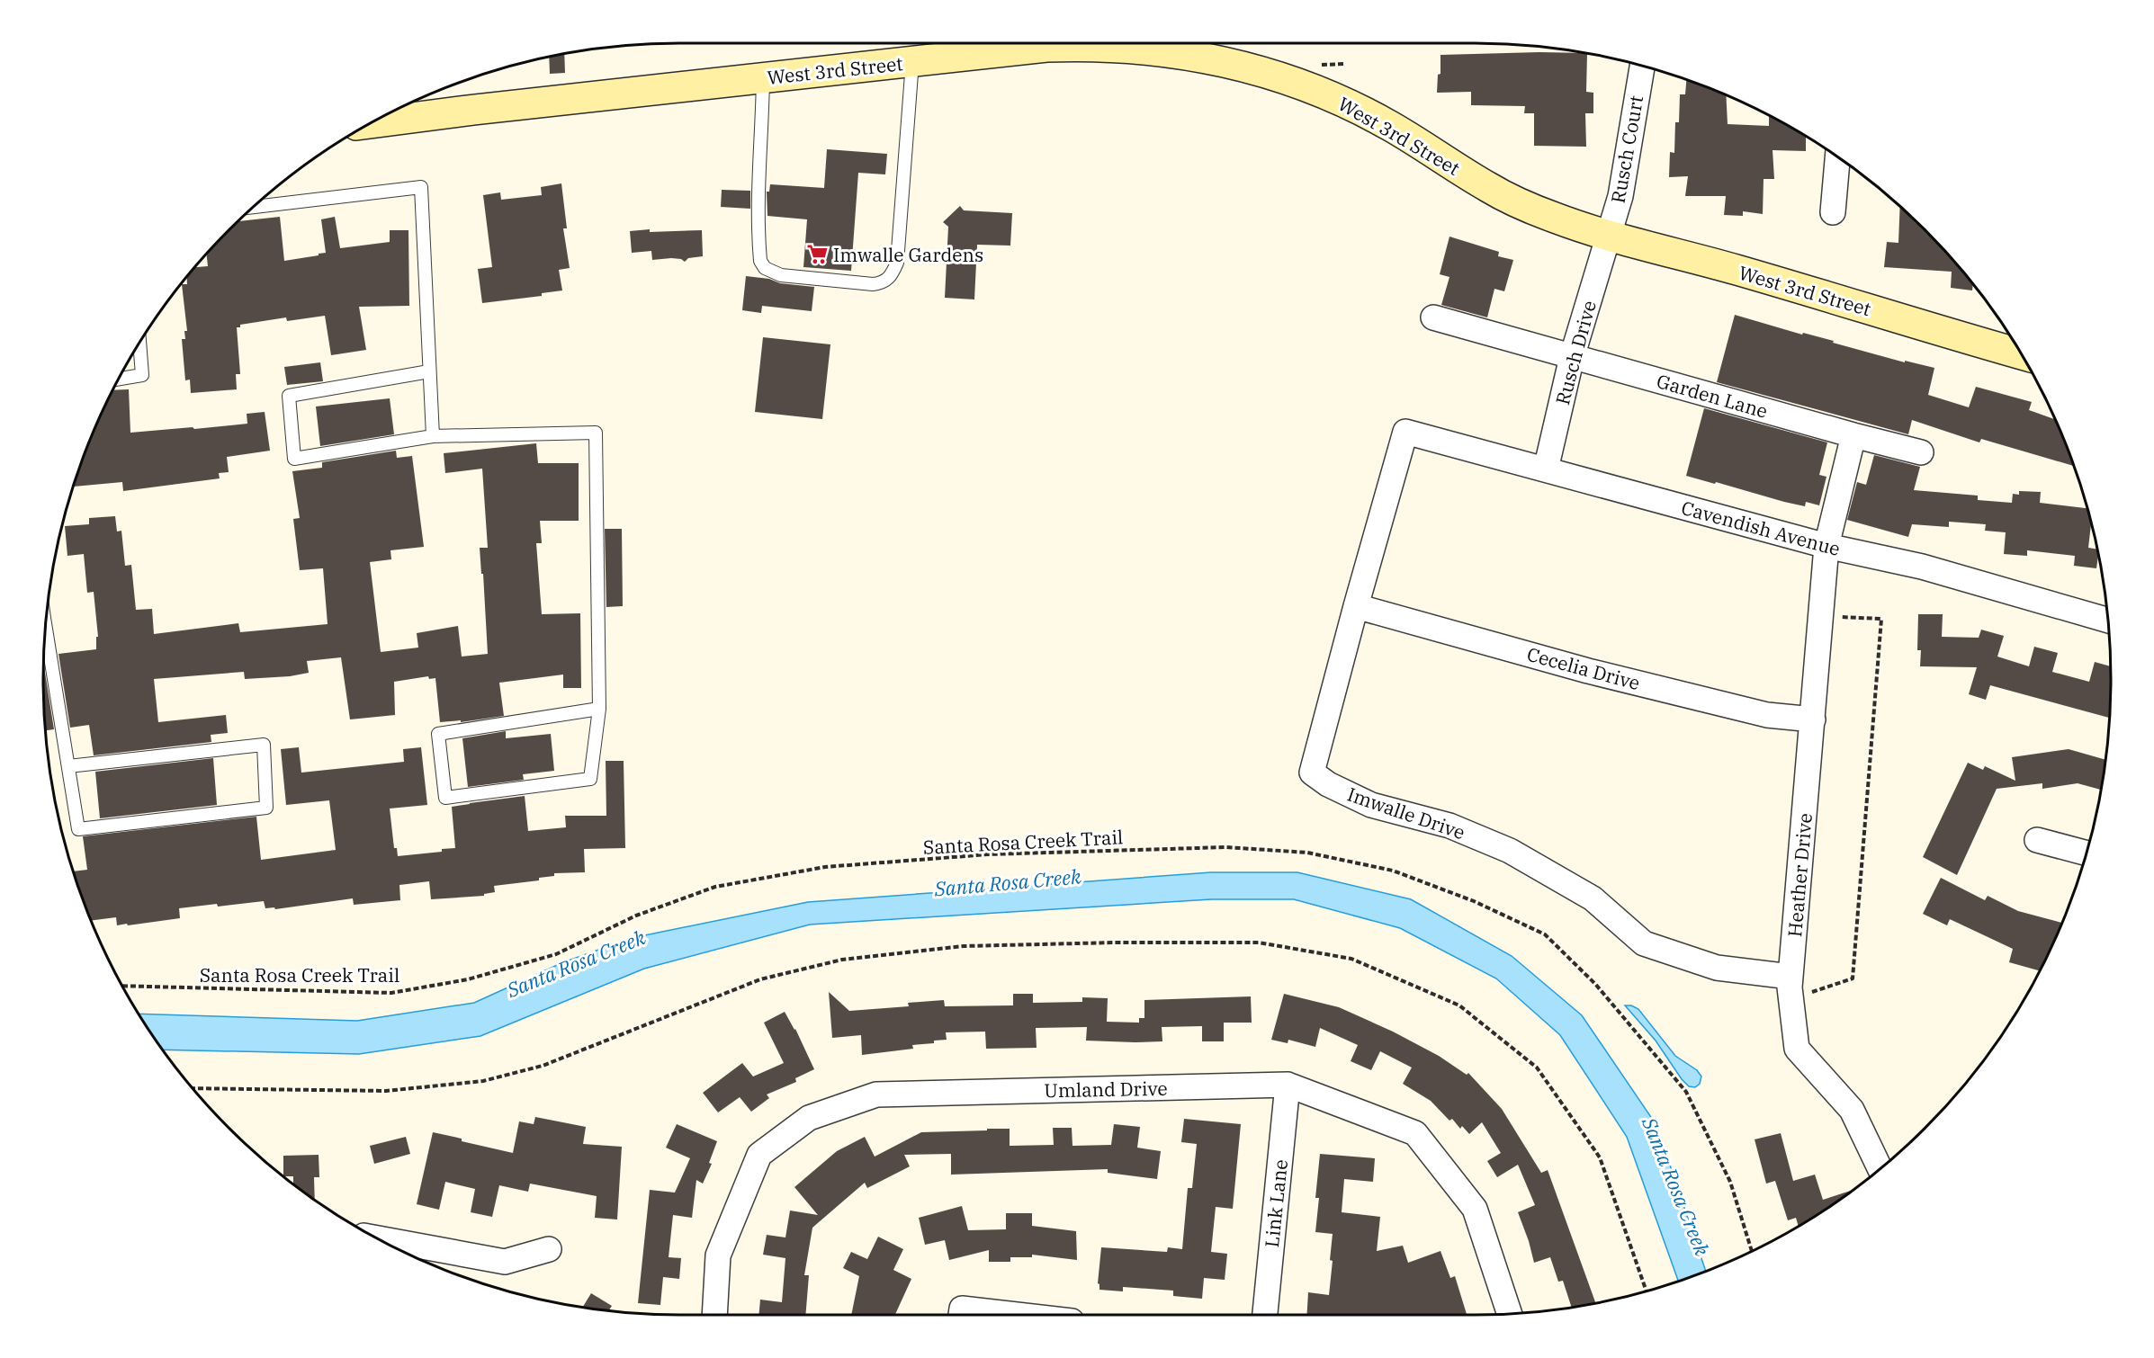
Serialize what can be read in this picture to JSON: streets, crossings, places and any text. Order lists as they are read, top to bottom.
{
  "streets": {
    "main road": ["West 3rd Street"],
    "street": [
      "Rusch Court",
      "Rusch Drive",
      "Garden Lane",
      "Cavendish Avenue",
      "Cecelia Drive",
      "Imwalle Drive",
      "Heather Drive",
      "Umland Drive",
      "Link Lane"
    ],
    "path": ["Santa Rosa Creek Trail"]
  },
  "crossings": [
    ["West 3rd Street", "Rusch Court"],
    ["West 3rd Street", "Rusch Drive"],
    ["Rusch Court", "Rusch Drive"],
    ["Rusch Drive", "Garden Lane"],
    ["Rusch Drive", "Cavendish Avenue"],
    ["Cavendish Avenue", "Imwalle Drive"],
    ["Cavendish Avenue", "Heather Drive"],
    ["Cecelia Drive", "Imwalle Drive"],
    ["Cecelia Drive", "Heather Drive"],
    ["Imwalle Drive", "Heather Drive"],
    ["Umland Drive", "Link Lane"]
  ],
  "water": ["Santa Rosa Creek"],
  "places": {
    "supermarket": ["Imwalle Gardens"]
  }
}
